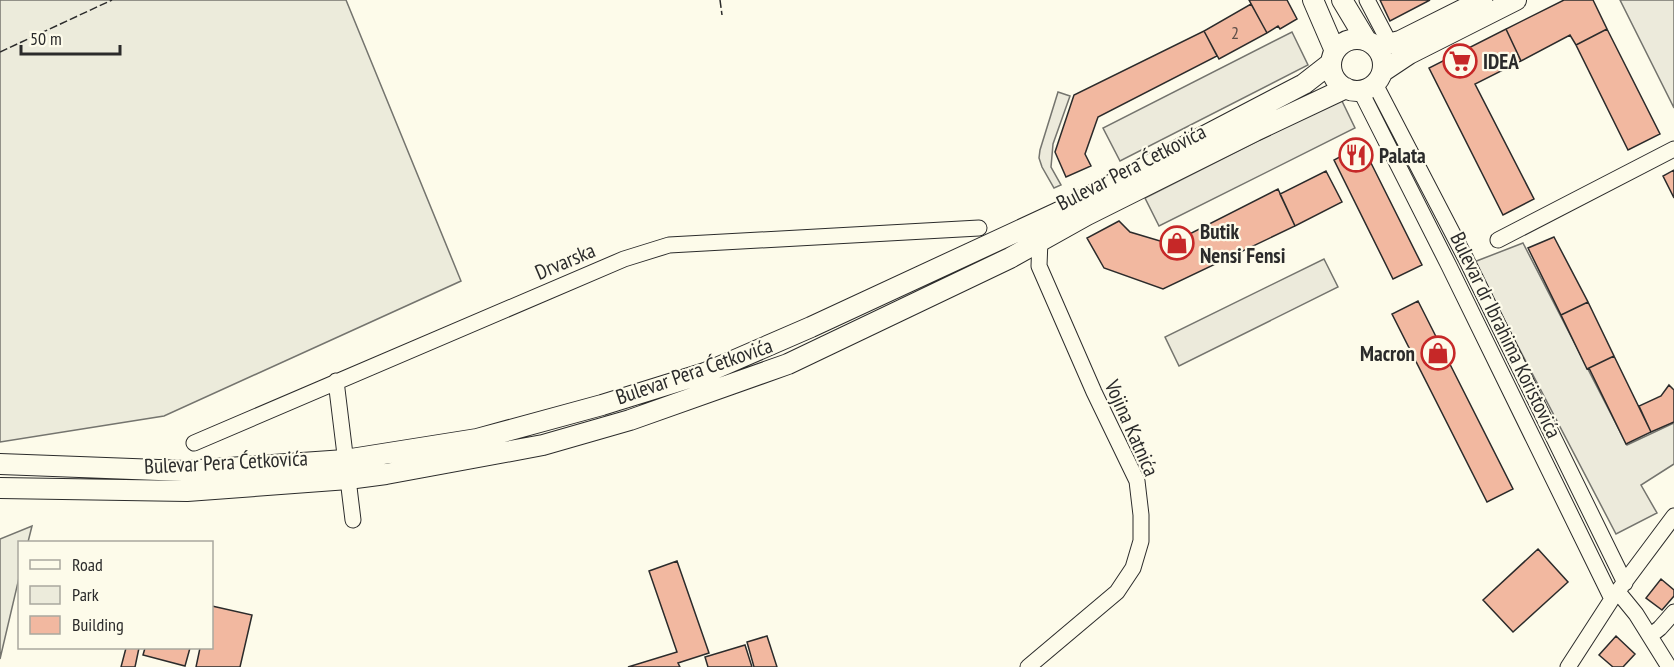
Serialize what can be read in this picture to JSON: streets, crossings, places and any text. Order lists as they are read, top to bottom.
{
  "streets": {
    "main road": ["Bulevar Pera Ćetkovića"],
    "street": ["Drvarska", "Bulevar dr Ibrahima Koristovića", "Vojina Katnića"]
  },
  "crossings": [
    ["Bulevar Pera Ćetkovića", "Bulevar dr Ibrahima Koristovića"],
    ["Bulevar Pera Ćetkovića", "Vojina Katnića"]
  ],
  "places": {
    "supermarket": ["IDEA"],
    "restaurant": ["Palata"],
    "shop": ["Butik Nensi Fensi", "Macron"]
  },
  "house_numbers": ["2"],
  "legend": ["Road", "Park", "Building"],
  "scale_bar": "50 m"
}
